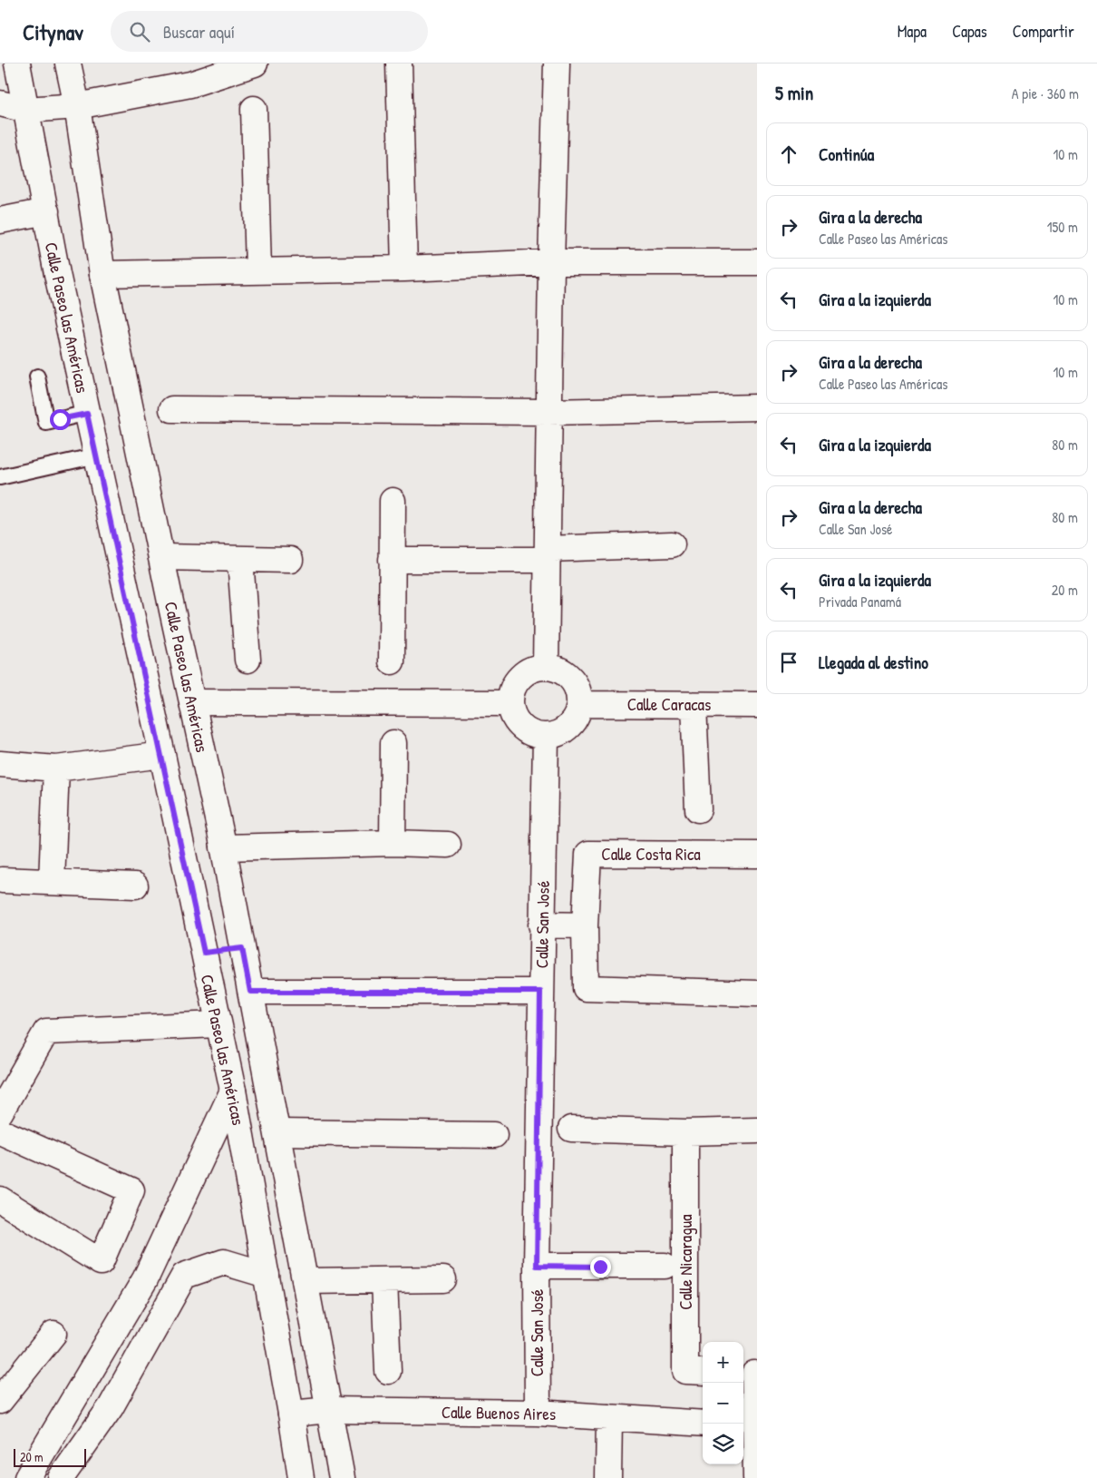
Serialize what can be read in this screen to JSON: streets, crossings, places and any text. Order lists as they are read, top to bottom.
{
  "streets": {
    "street": [
      "Calle Paseo las Américas",
      "Calle Caracas",
      "Calle Costa Rica",
      "Calle San José",
      "Calle Nicaragua",
      "Calle Buenos Aires"
    ]
  },
  "crossings": [
    ["Calle Paseo las Américas", "Calle Buenos Aires"],
    ["Calle Caracas", "Calle San José"],
    ["Calle San José", "Calle Buenos Aires"]
  ],
  "scale_bar": "20 m",
  "page": {
    "header": "Citynav",
    "search": "Buscar aquí",
    "nav": ["Mapa", "Capas", "Compartir"],
    "heading": ["5 min", "A pie · 360 m"],
    "list": [
      ["Continúa", "10 m"],
      ["Gira a la derecha", "Calle Paseo las Américas", "150 m"],
      ["Gira a la izquierda", "10 m"],
      ["Gira a la derecha", "Calle Paseo las Américas", "10 m"],
      ["Gira a la izquierda", "80 m"],
      ["Gira a la derecha", "Calle San José", "80 m"],
      ["Gira a la izquierda", "Privada Panamá", "20 m"],
      "Llegada al destino"
    ],
    "map_buttons": ["+", "−"],
    "scale": "20 m"
  }
}
